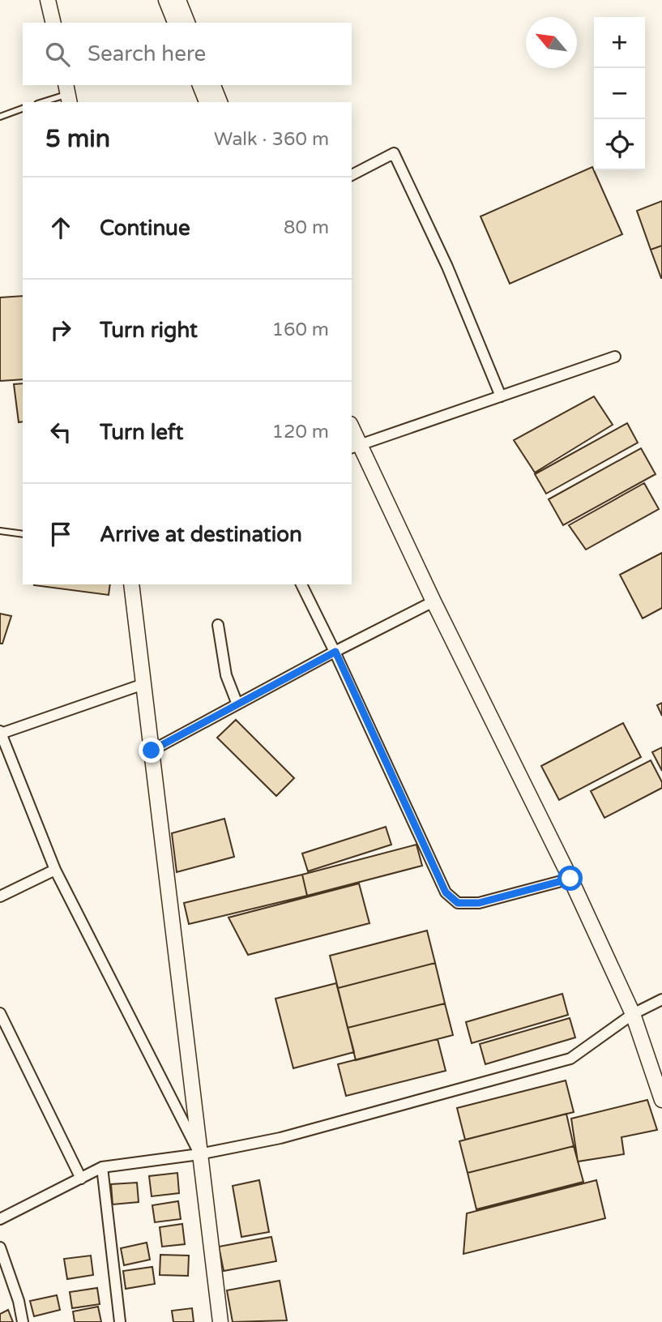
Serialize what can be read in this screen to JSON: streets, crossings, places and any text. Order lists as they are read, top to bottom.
{
  "north": "top left",
  "page": {
    "map_buttons": ["+", "−"],
    "search": "Search here",
    "heading": ["5 min", "Walk · 360 m"],
    "list": [
      ["Continue", "80 m"],
      ["Turn right", "160 m"],
      ["Turn left", "120 m"],
      "Arrive at destination"
    ]
  }
}
